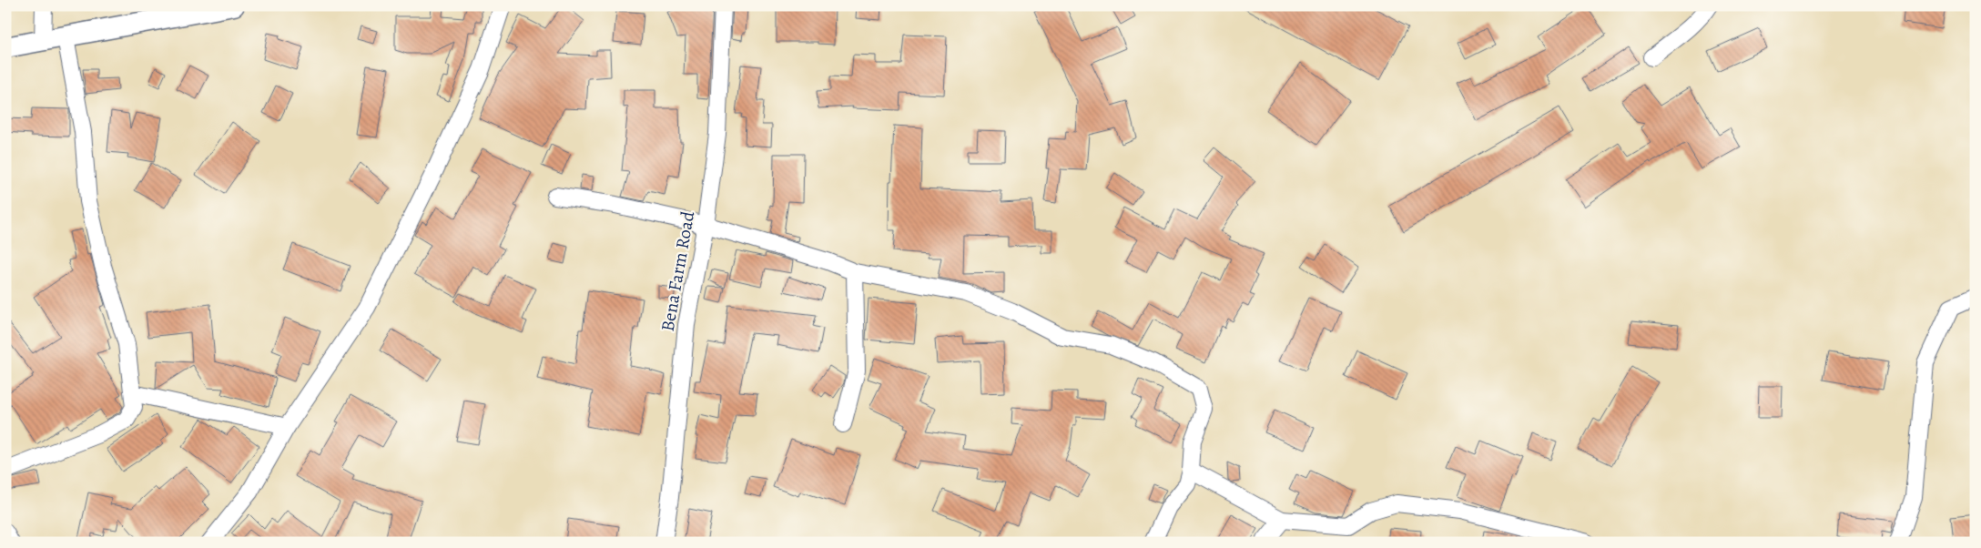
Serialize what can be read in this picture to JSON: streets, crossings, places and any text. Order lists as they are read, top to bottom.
{
  "streets": {
    "street": ["Bena Farm Road"]
  }
}
